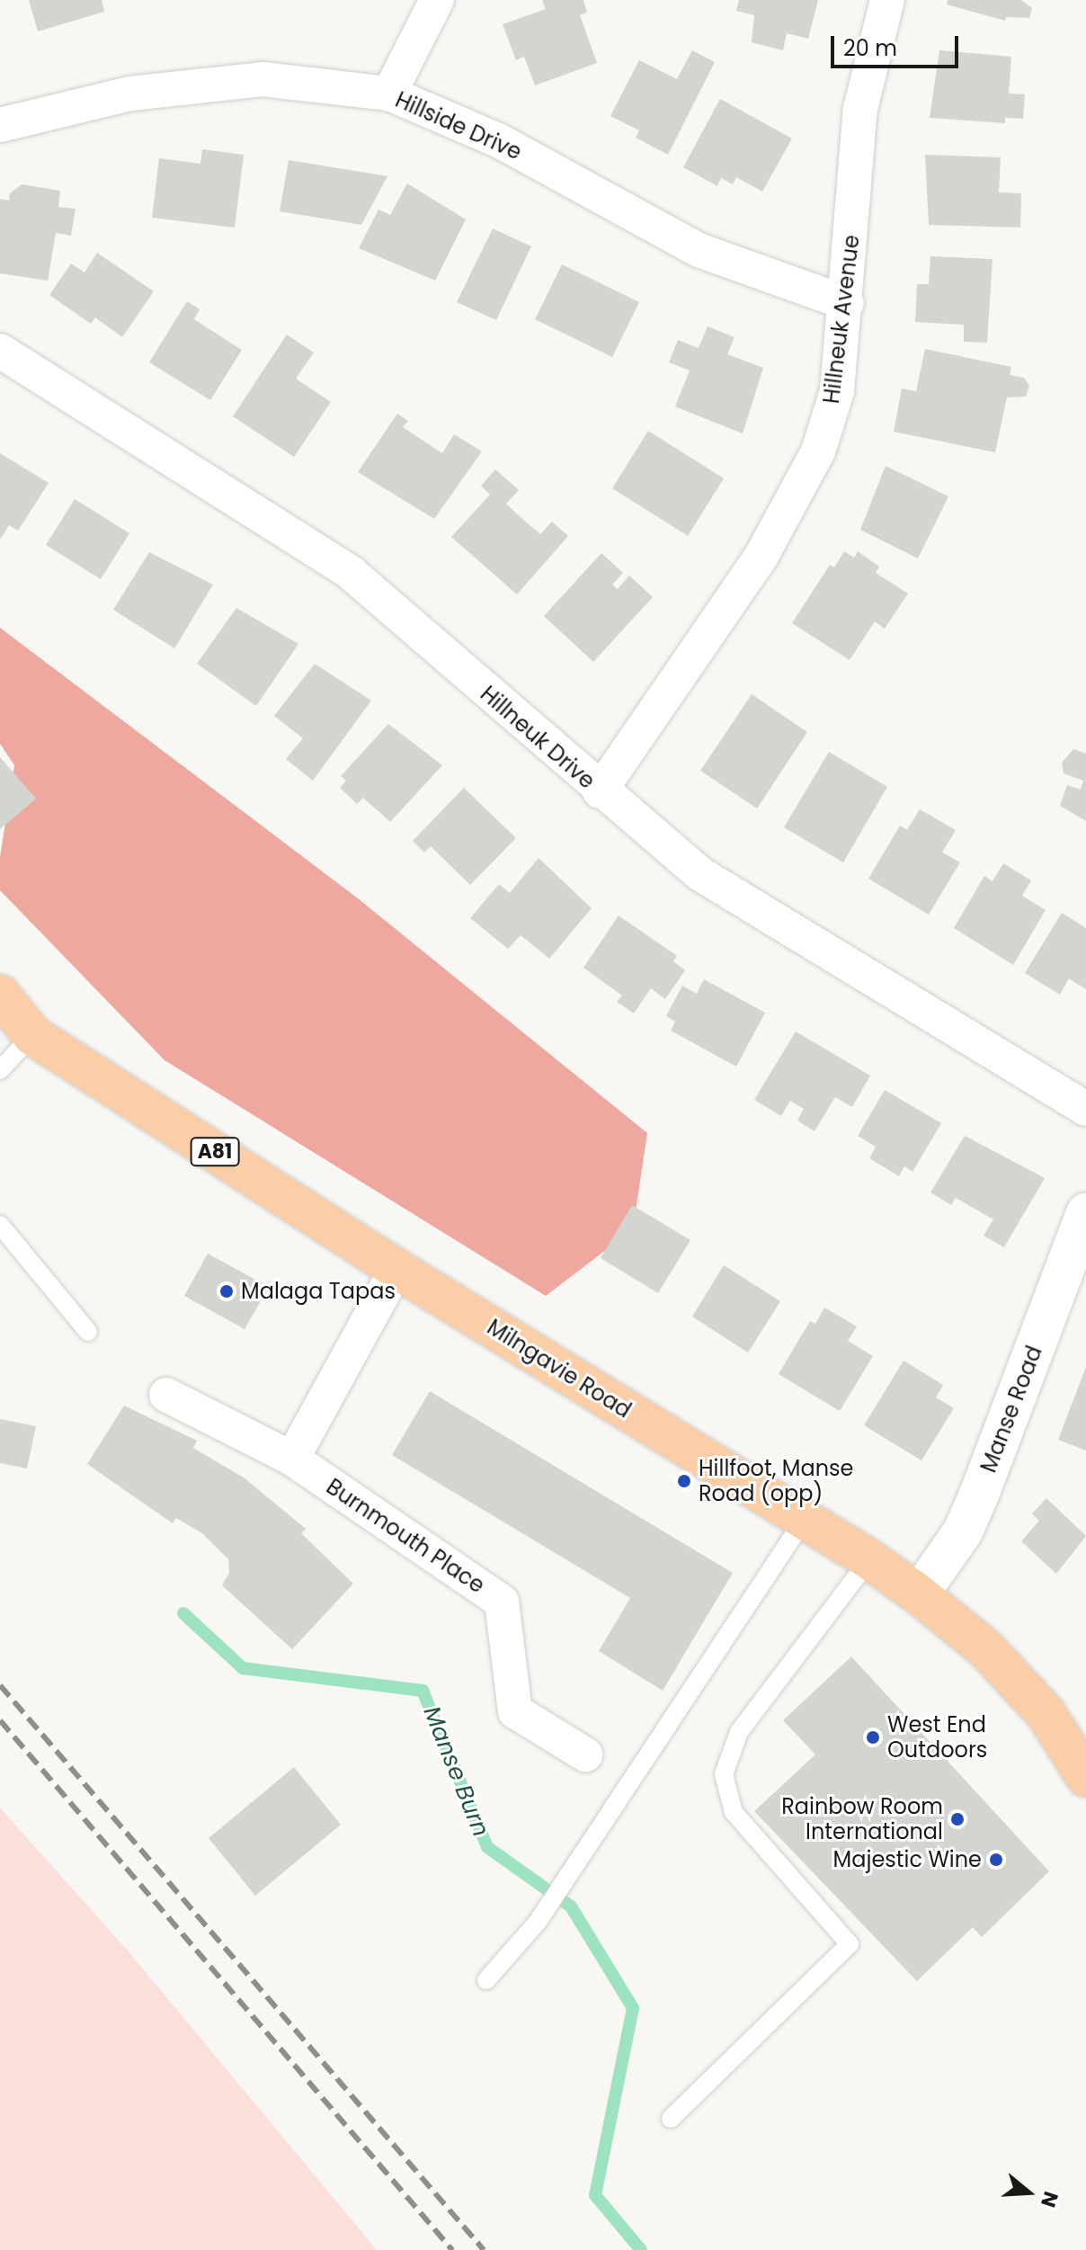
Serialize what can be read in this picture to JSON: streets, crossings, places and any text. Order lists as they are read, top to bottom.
{
  "streets": {
    "main road": ["A81", "Milngavie Road"],
    "street": [
      "Hillside Drive",
      "Hillneuk Avenue",
      "Hillneuk Drive",
      "Manse Road",
      "Burnmouth Place"
    ]
  },
  "crossings": [
    ["Hillside Drive", "Hillneuk Avenue"],
    ["Hillneuk Avenue", "Hillneuk Drive"],
    ["Milngavie Road", "Manse Road"]
  ],
  "water": ["Manse Burn"],
  "places": [
    "Malaga Tapas",
    "Hillfoot, Manse Road (opp)",
    "West End Outdoors",
    "Rainbow Room International",
    "Majestic Wine"
  ],
  "scale_bar": "20 m",
  "north": "right"
}
